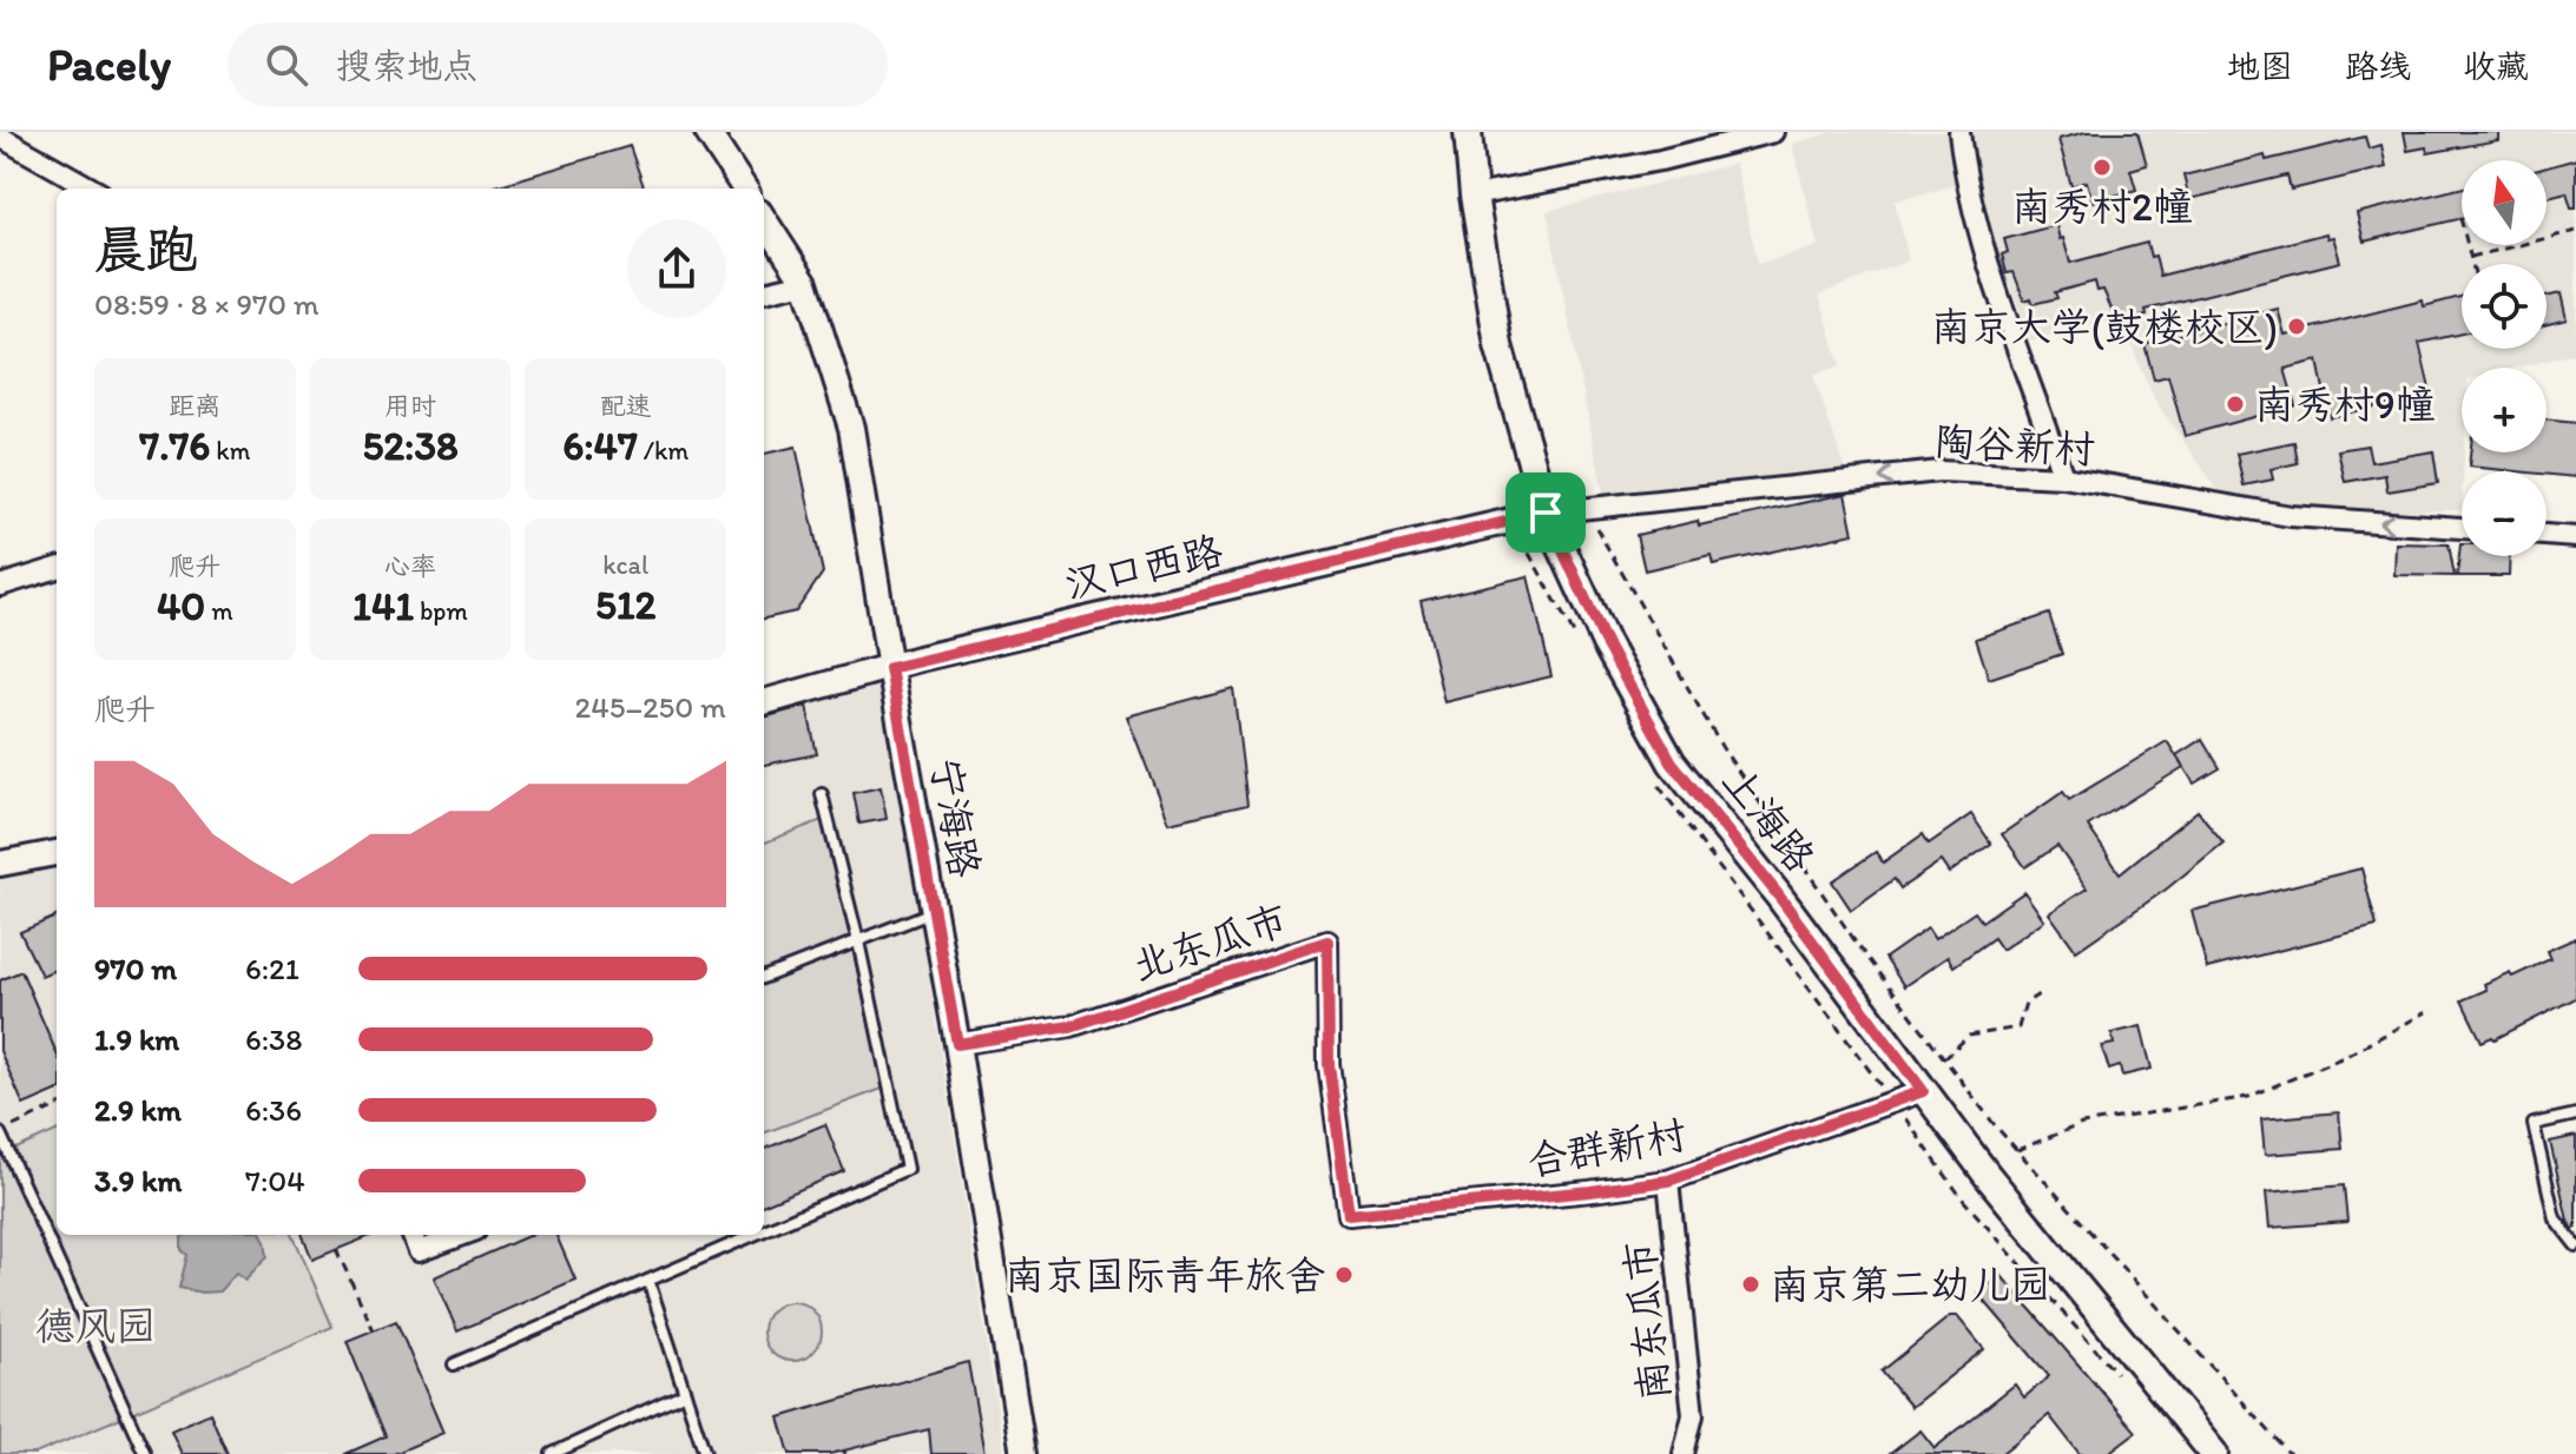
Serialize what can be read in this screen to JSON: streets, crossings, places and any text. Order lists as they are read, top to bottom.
{
  "streets": {
    "main road": ["上海路"],
    "street": [
      "陶谷新村",
      "汉口西路",
      "宁海路",
      "北东瓜市",
      "合群新村",
      "南东瓜市"
    ]
  },
  "crossings": [
    ["陶谷新村", "汉口西路"],
    ["陶谷新村", "上海路"],
    ["汉口西路", "宁海路"],
    ["汉口西路", "上海路"],
    ["宁海路", "北东瓜市"],
    ["上海路", "合群新村"],
    ["北东瓜市", "合群新村"],
    ["合群新村", "南东瓜市"]
  ],
  "one_way": ["陶谷新村"],
  "parks": ["德风园"],
  "places": [
    "南秀村2幢",
    "南京大学(鼓楼校区)",
    "南秀村9幢",
    "南京国际青年旅舍",
    "南京第二幼儿园"
  ],
  "north": "top",
  "page": {
    "header": "Pacely",
    "search": "搜索地点",
    "nav": ["地图", "路线", "收藏"],
    "map_buttons": ["+", "−"],
    "heading": ["晨跑", "08:59 · 8 × 970 m"],
    "stats": [
      ["距离", "7.76 km"],
      ["用时", "52:38"],
      ["配速", "6:47 /km"],
      ["爬升", "40 m"],
      ["心率", "141 bpm"],
      ["kcal", "512"]
    ],
    "chart": ["爬升", "245–250 m"],
    "list": [
      {
        "name": "970 m",
        "note": "6:21"
      },
      {
        "name": "1.9 km",
        "note": "6:38"
      },
      {
        "name": "2.9 km",
        "note": "6:36"
      },
      {
        "name": "3.9 km",
        "note": "7:04"
      }
    ]
  }
}
